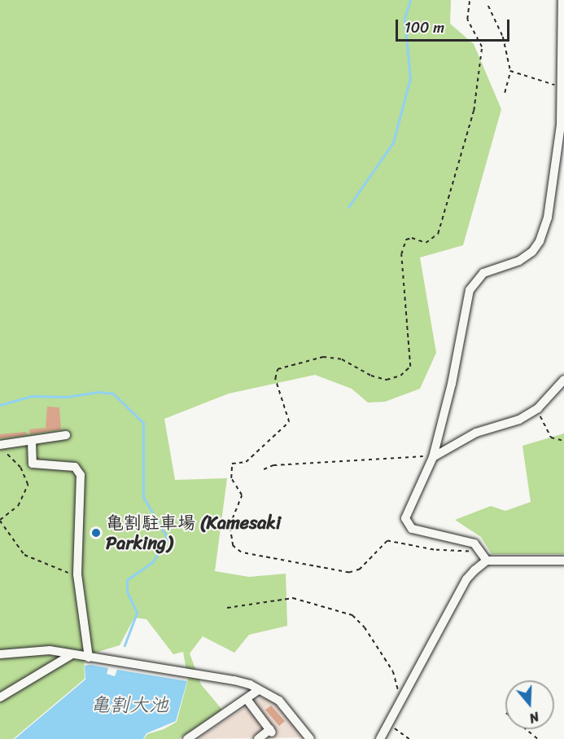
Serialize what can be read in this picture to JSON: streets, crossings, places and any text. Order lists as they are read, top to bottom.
{
  "water": ["亀割大池"],
  "places": ["亀割駐車場 (Kamesaki Parking)"],
  "scale_bar": "100 m",
  "north": "bottom"
}
